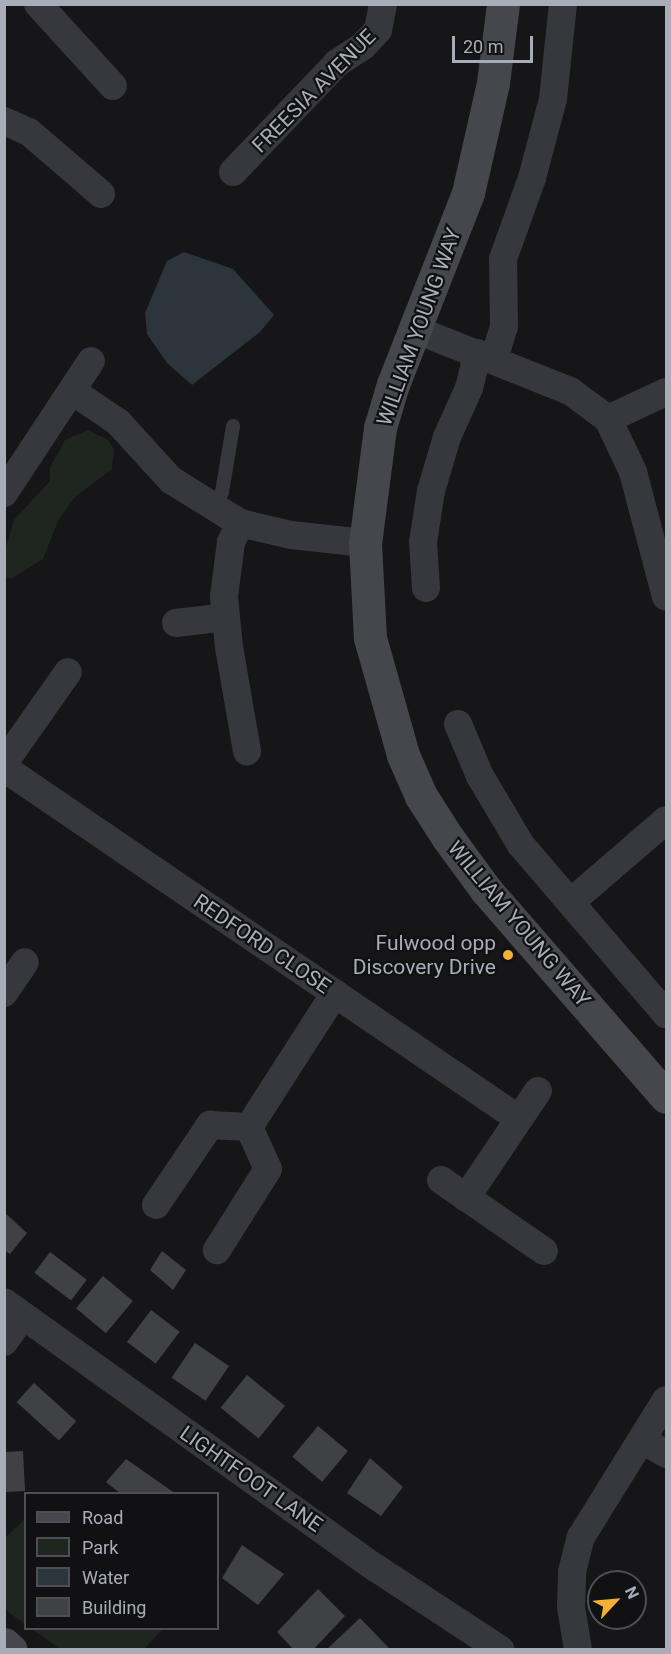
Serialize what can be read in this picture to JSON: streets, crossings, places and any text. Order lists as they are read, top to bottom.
{
  "streets": {
    "main road": ["WILLIAM YOUNG WAY"],
    "street": ["FREESIA AVENUE", "REDFORD CLOSE", "LIGHTFOOT LANE"]
  },
  "places": ["Fulwood opp Discovery Drive"],
  "legend": [
    "Road",
    "Park",
    "Water",
    "Building"
  ],
  "scale_bar": "20 m",
  "north": "top right"
}
